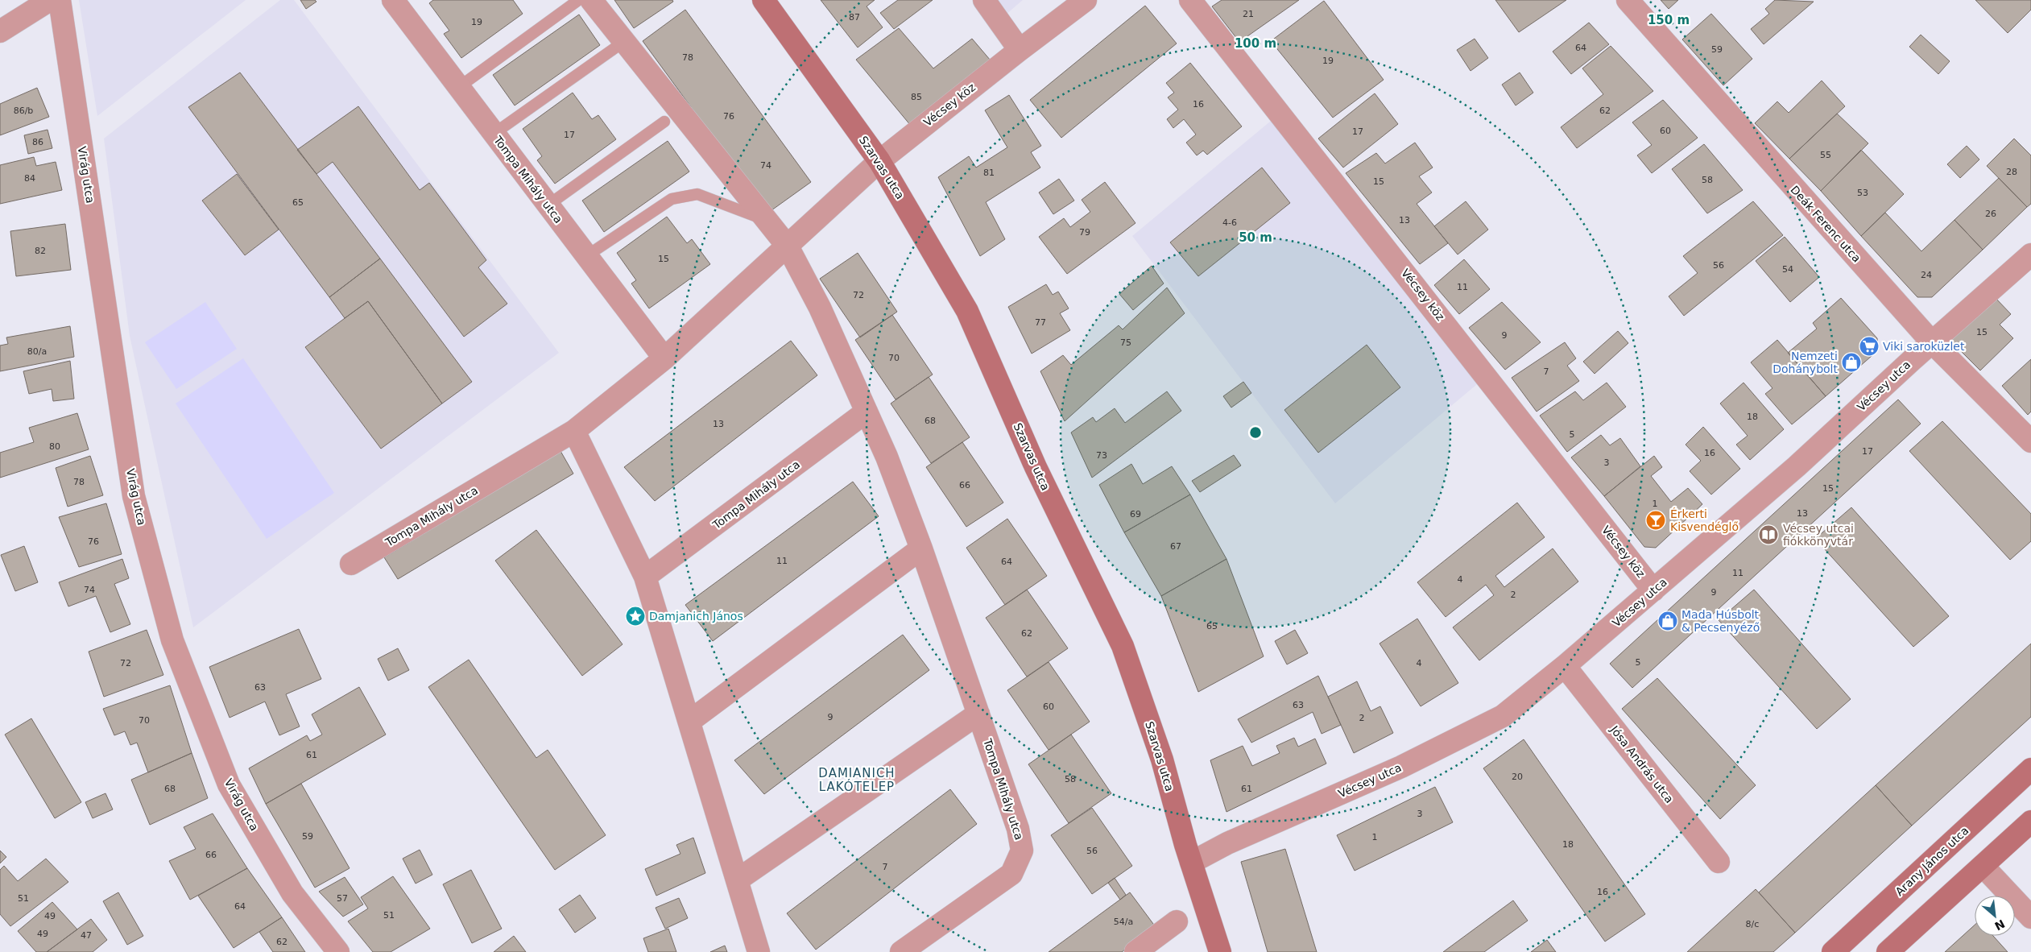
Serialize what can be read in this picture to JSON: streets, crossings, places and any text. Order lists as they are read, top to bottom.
{
  "streets": {
    "street": [
      "Vécsey köz",
      "Szarvas utca",
      "Virág utca",
      "Tompa Mihály utca",
      "Deák Ferenc utca",
      "Vécsey utca",
      "Jósa András utca",
      "Arany János utca"
    ]
  },
  "crossings": [
    ["Vécsey köz", "Szarvas utca"],
    ["Vécsey köz", "Tompa Mihály utca"],
    ["Vécsey köz", "Vécsey utca"],
    ["Szarvas utca", "Tompa Mihály utca"],
    ["Szarvas utca", "Vécsey utca"],
    ["Deák Ferenc utca", "Vécsey utca"],
    ["Vécsey utca", "Jósa András utca"]
  ],
  "districts": ["DAMJANICH LAKÓTELEP"],
  "places": {
    "supermarket": ["Viki saroküzlet"],
    "shop": ["Nemzeti Dohánybolt", "Mada Húsbolt & Pecsenyéző"],
    "bar": ["Érkerti Kisvendéglő"],
    "library": ["Vécsey utcai fiókkönyvtár"],
    "place": ["Damjanich János"]
  },
  "house_numbers": [
    "21",
    "87",
    "19",
    "64",
    "59",
    "78",
    "19",
    "85",
    "16",
    "86/b",
    "62",
    "76",
    "60",
    "17",
    "17",
    "86",
    "55",
    "74",
    "28",
    "81",
    "84",
    "58",
    "15",
    "53",
    "65",
    "26",
    "13",
    "4-6",
    "79",
    "82",
    "15",
    "56",
    "54",
    "24",
    "11",
    "72",
    "77",
    "15",
    "9",
    "75",
    "80/a",
    "70",
    "7",
    "18",
    "68",
    "13",
    "5",
    "80",
    "17",
    "16",
    "73",
    "3",
    "78",
    "66",
    "15",
    "1",
    "13",
    "69",
    "76",
    "67",
    "11",
    "64",
    "11",
    "4",
    "74",
    "9",
    "2",
    "65",
    "62",
    "5",
    "72",
    "4",
    "63",
    "63",
    "60",
    "9",
    "2",
    "70",
    "61",
    "20",
    "58",
    "68",
    "61",
    "3",
    "59",
    "1",
    "18",
    "56",
    "66",
    "7",
    "16",
    "51",
    "57",
    "64",
    "51",
    "49",
    "54/a",
    "8/c",
    "49",
    "47",
    "62"
  ],
  "north": "bottom right",
  "rings": ["150 m", "100 m", "50 m"]
}
